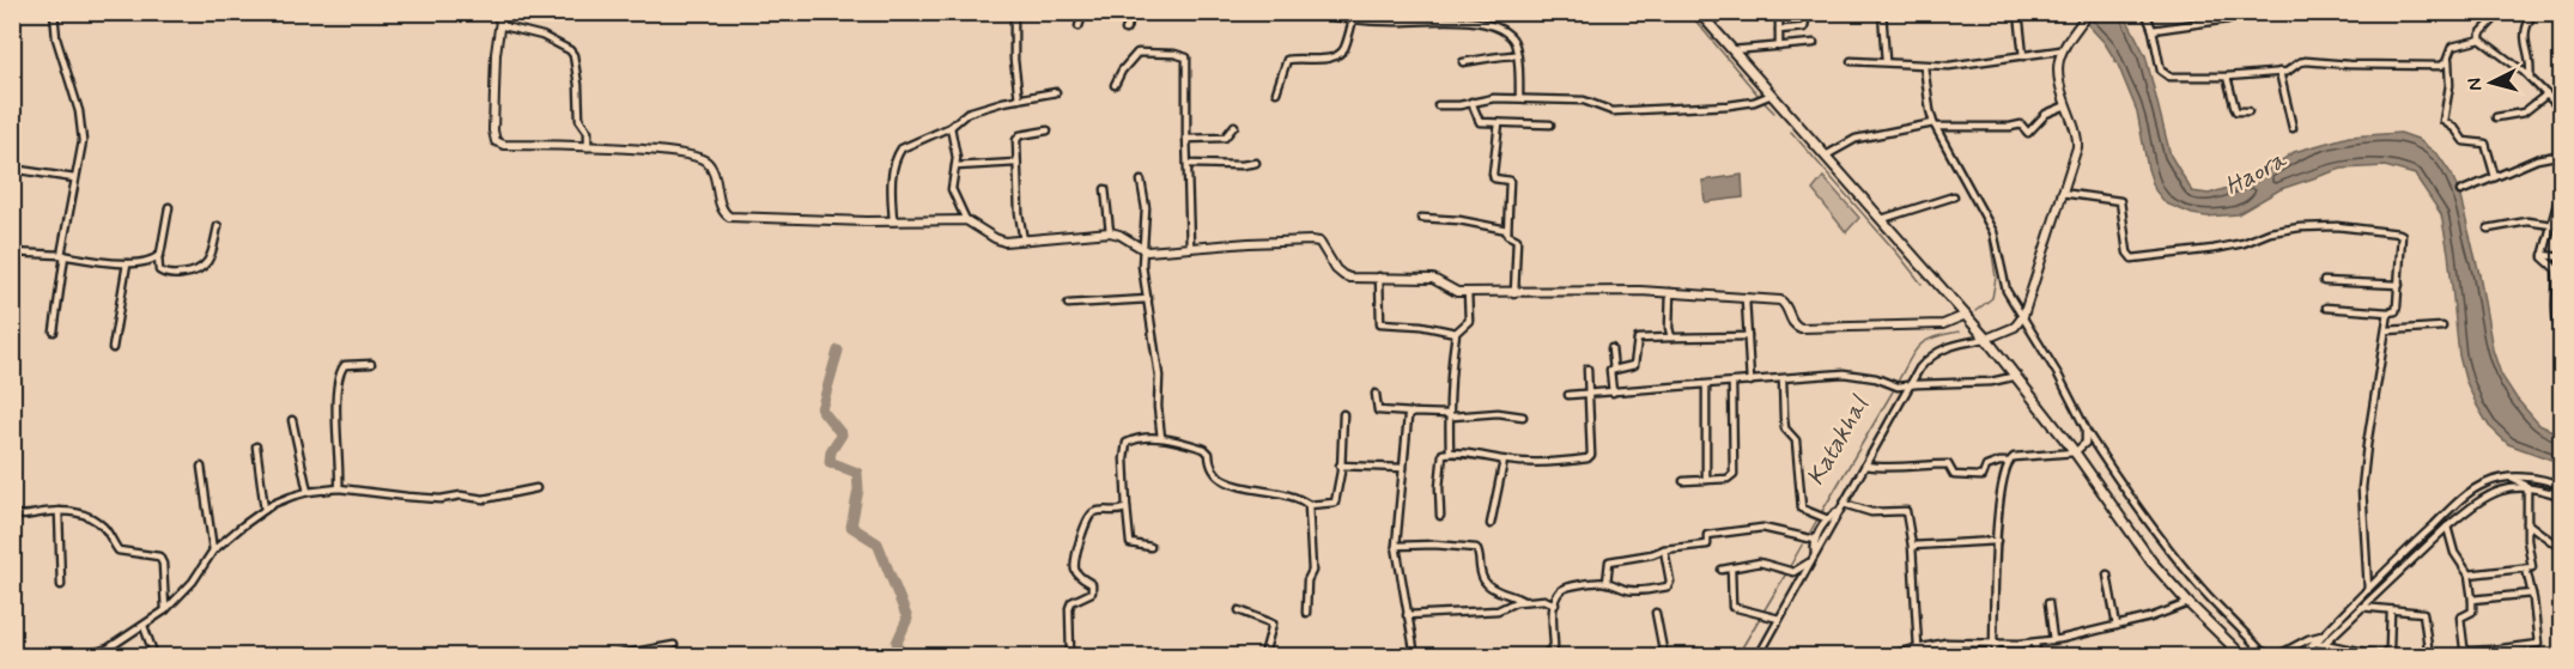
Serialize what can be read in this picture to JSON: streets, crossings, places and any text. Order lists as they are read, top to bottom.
{
  "water": ["Haora", "Katakhal"],
  "north": "left"
}
